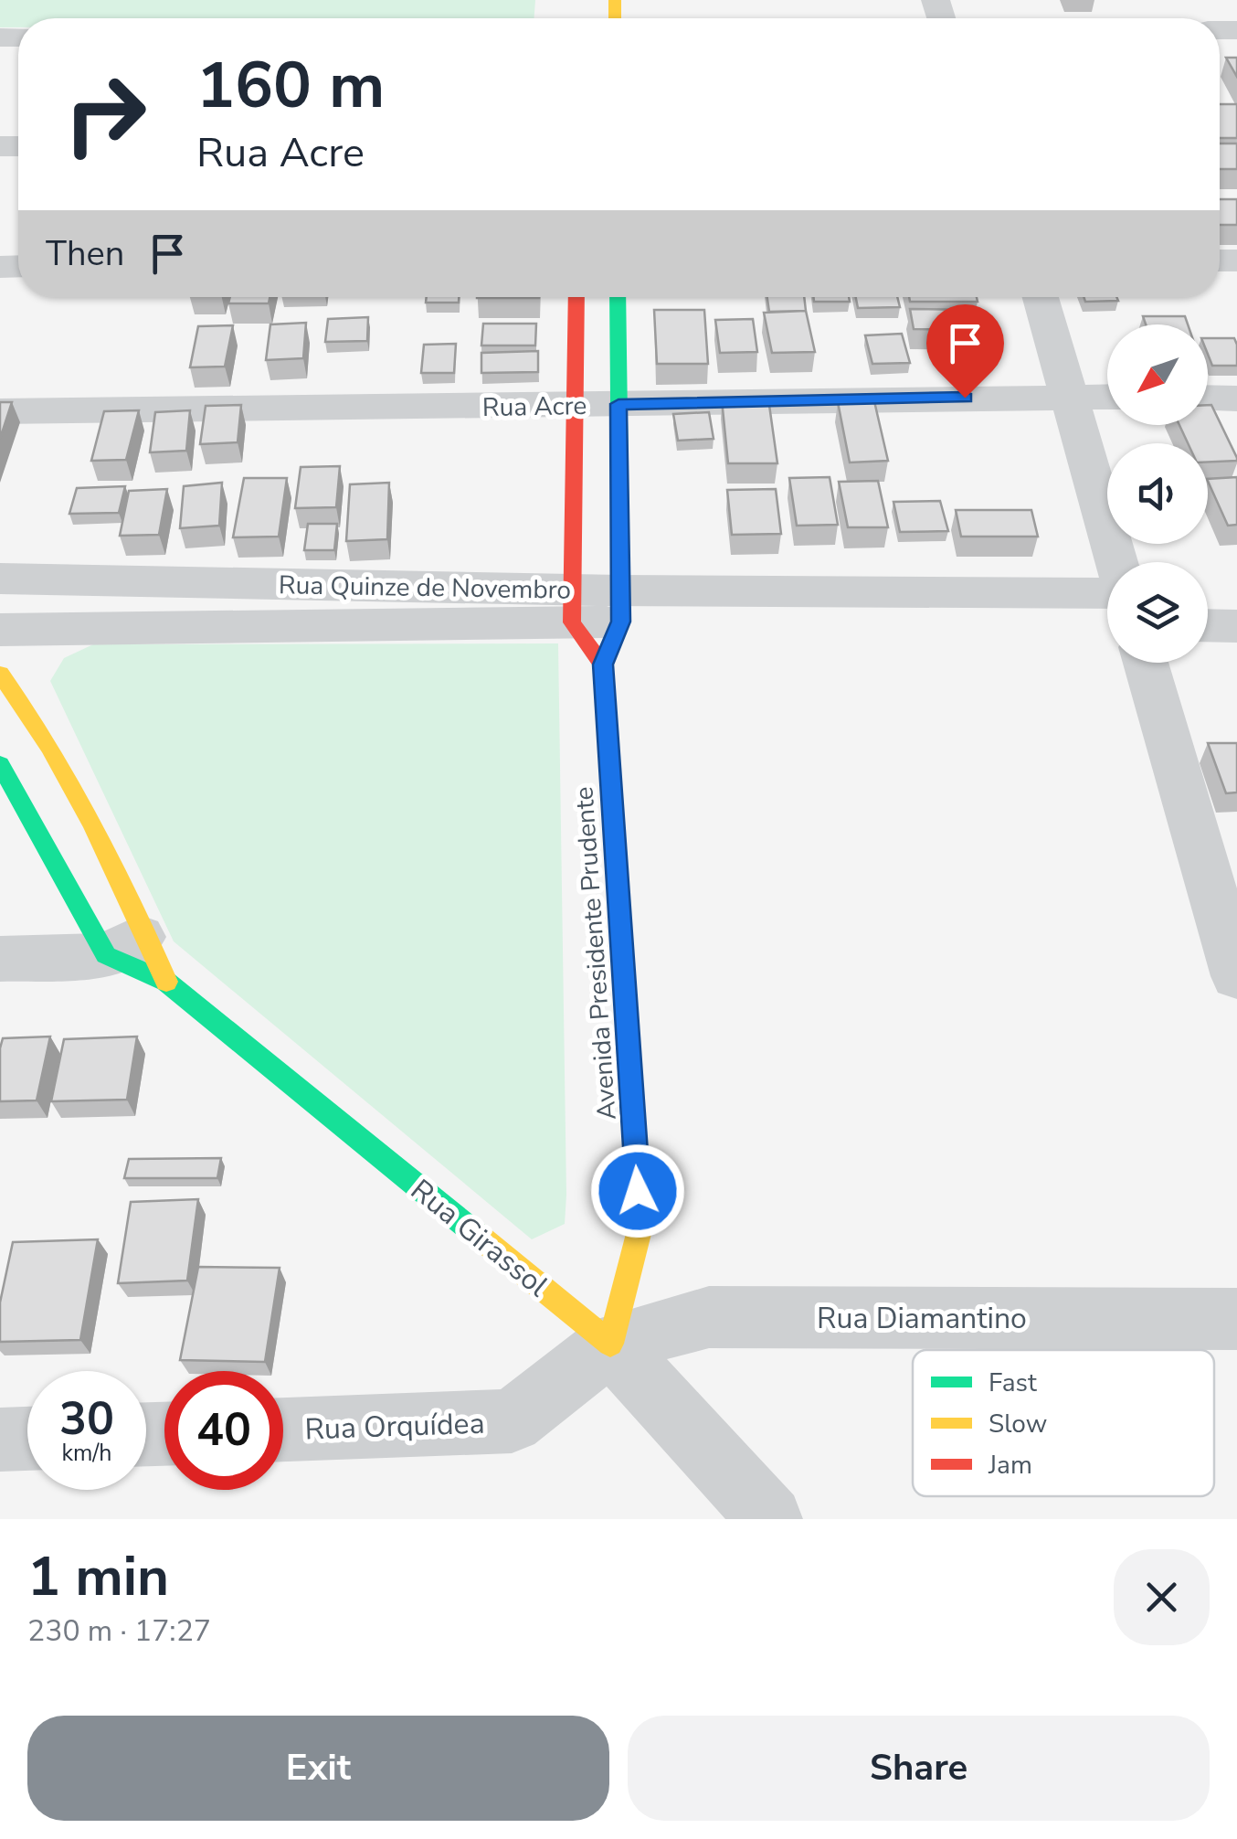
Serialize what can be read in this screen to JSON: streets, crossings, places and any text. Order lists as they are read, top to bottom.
{
  "streets": {
    "street": [
      "Rua Acre",
      "Rua Quinze de Novembro",
      "Avenida Presidente Prudente",
      "Rua Girassol",
      "Rua Diamantino",
      "Rua Orquídea"
    ]
  },
  "crossings": [
    ["Rua Acre", "Avenida Presidente Prudente"],
    ["Rua Quinze de Novembro", "Avenida Presidente Prudente"],
    ["Avenida Presidente Prudente", "Rua Girassol"],
    ["Avenida Presidente Prudente", "Rua Diamantino"],
    ["Avenida Presidente Prudente", "Rua Orquídea"],
    ["Rua Girassol", "Rua Diamantino"],
    ["Rua Girassol", "Rua Orquídea"],
    ["Rua Diamantino", "Rua Orquídea"]
  ],
  "legend": ["Fast", "Slow", "Jam"],
  "north": "bottom left",
  "page": {
    "turn": ["160 m", "Rua Acre"],
    "then": "Then",
    "speed": "30 km/h",
    "limit": "40",
    "heading": ["1 min", "230 m · 17:27"],
    "buttons": ["Exit", "Share"]
  }
}
